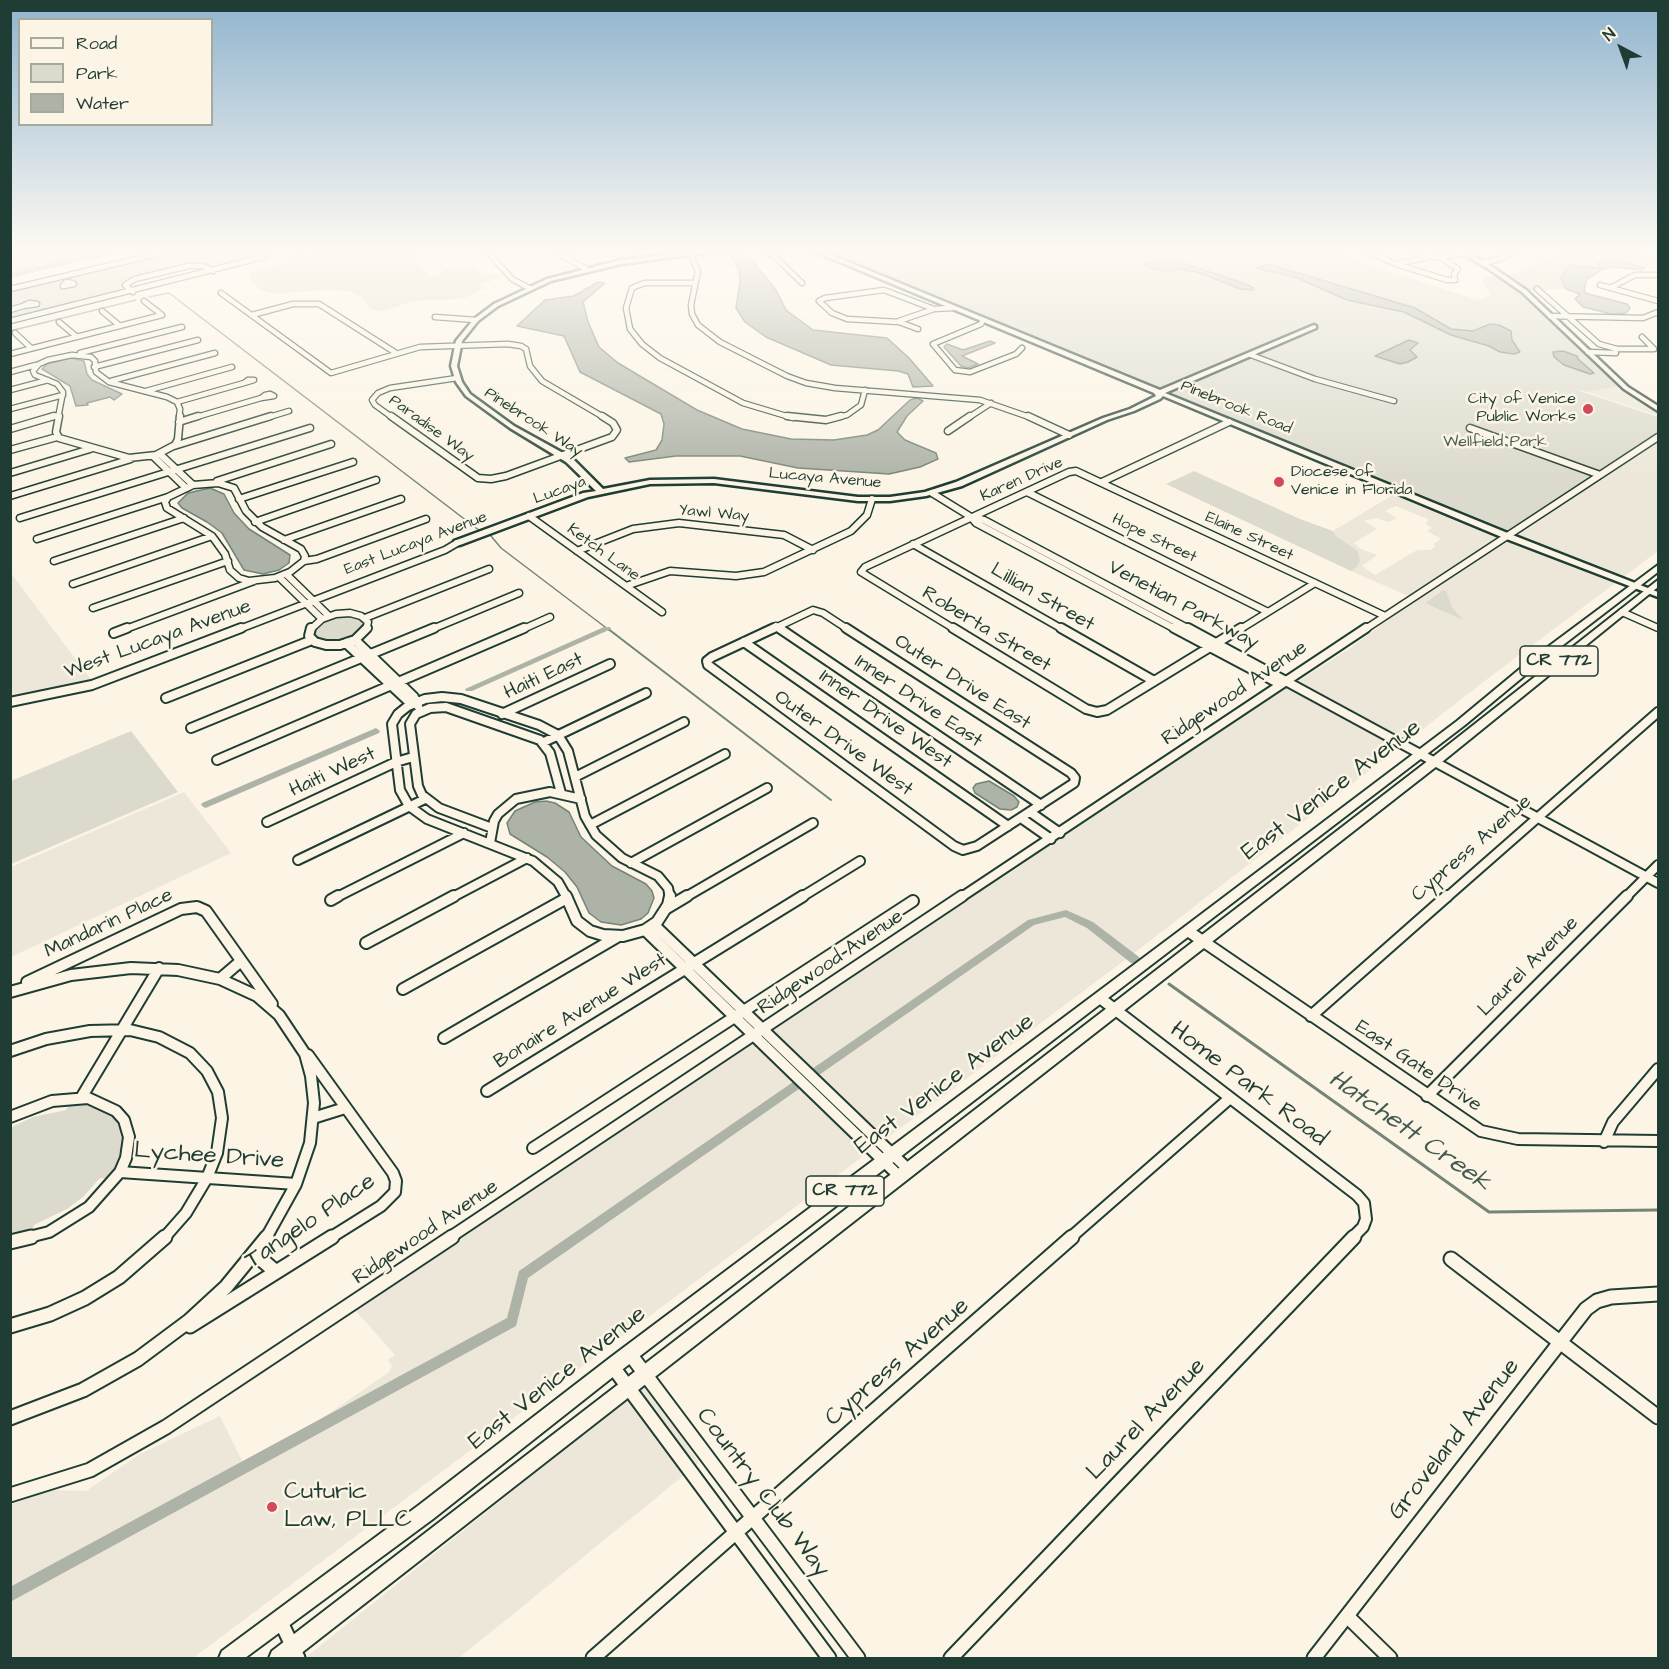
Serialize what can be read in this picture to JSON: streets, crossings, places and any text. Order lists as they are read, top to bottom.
{
  "streets": {
    "main road": ["CR 772", "East Venice Avenue"],
    "street": [
      "Pinebrook Road",
      "Pinebrook Way",
      "Paradise Way",
      "Lucaya Avenue",
      "Karen Drive",
      "Lucaya",
      "Yawl Way",
      "Elaine Street",
      "Hope Street",
      "East Lucaya Avenue",
      "Ketch Lane",
      "Lillian Street",
      "Venetian Parkway",
      "Roberta Street",
      "West Lucaya Avenue",
      "Haiti East",
      "Outer Drive East",
      "Ridgewood Avenue",
      "Inner Drive East",
      "Inner Drive West",
      "Outer Drive West",
      "Haiti West",
      "Cypress Avenue",
      "Mandarin Place",
      "Laurel Avenue",
      "Bonaire Avenue West",
      "East Gate Drive",
      "Home Park Road",
      "Lychee Drive",
      "Tangelo Place",
      "Groveland Avenue",
      "Country Club Way"
    ]
  },
  "crossings": [
    ["Pinebrook Road", "Lucaya Avenue"],
    ["Pinebrook Road", "Ridgewood Avenue"],
    ["Pinebrook Road", "East Venice Avenue"],
    ["Pinebrook Way", "Paradise Way"],
    ["Pinebrook Way", "Lucaya Avenue"],
    ["Pinebrook Way", "Lucaya"],
    ["Lucaya Avenue", "Lucaya"],
    ["Lucaya Avenue", "Venetian Parkway"],
    ["Karen Drive", "Elaine Street"],
    ["Karen Drive", "Hope Street"],
    ["Karen Drive", "Lillian Street"],
    ["Karen Drive", "Venetian Parkway"],
    ["Karen Drive", "Roberta Street"],
    ["Lucaya", "East Lucaya Avenue"],
    ["Lucaya", "Ketch Lane"],
    ["Yawl Way", "Ketch Lane"],
    ["Elaine Street", "Ridgewood Avenue"],
    ["East Lucaya Avenue", "Ketch Lane"],
    ["East Lucaya Avenue", "West Lucaya Avenue"],
    ["Lillian Street", "Roberta Street"],
    ["Venetian Parkway", "Ridgewood Avenue"],
    ["Venetian Parkway", "East Venice Avenue"],
    ["Venetian Parkway", "Cypress Avenue"],
    ["Venetian Parkway", "Laurel Avenue"],
    ["Outer Drive East", "Inner Drive East"],
    ["Outer Drive East", "Outer Drive West"],
    ["Inner Drive East", "Outer Drive West"],
    ["Inner Drive West", "Outer Drive West"],
    ["East Venice Avenue", "East Gate Drive"],
    ["East Venice Avenue", "Home Park Road"],
    ["East Venice Avenue", "Country Club Way"],
    ["Cypress Avenue", "East Gate Drive"],
    ["Cypress Avenue", "Home Park Road"],
    ["Cypress Avenue", "Country Club Way"],
    ["Mandarin Place", "Tangelo Place"],
    ["Laurel Avenue", "East Gate Drive"],
    ["Laurel Avenue", "Home Park Road"]
  ],
  "water": ["Hatchett Creek"],
  "parks": ["Wellfield Park"],
  "places": ["City of Venice Public Works", "Diocese of Venice in Florida", "Cuturic Law, PLLC"],
  "legend": ["Road", "Park", "Water"],
  "north": "top left"
}
